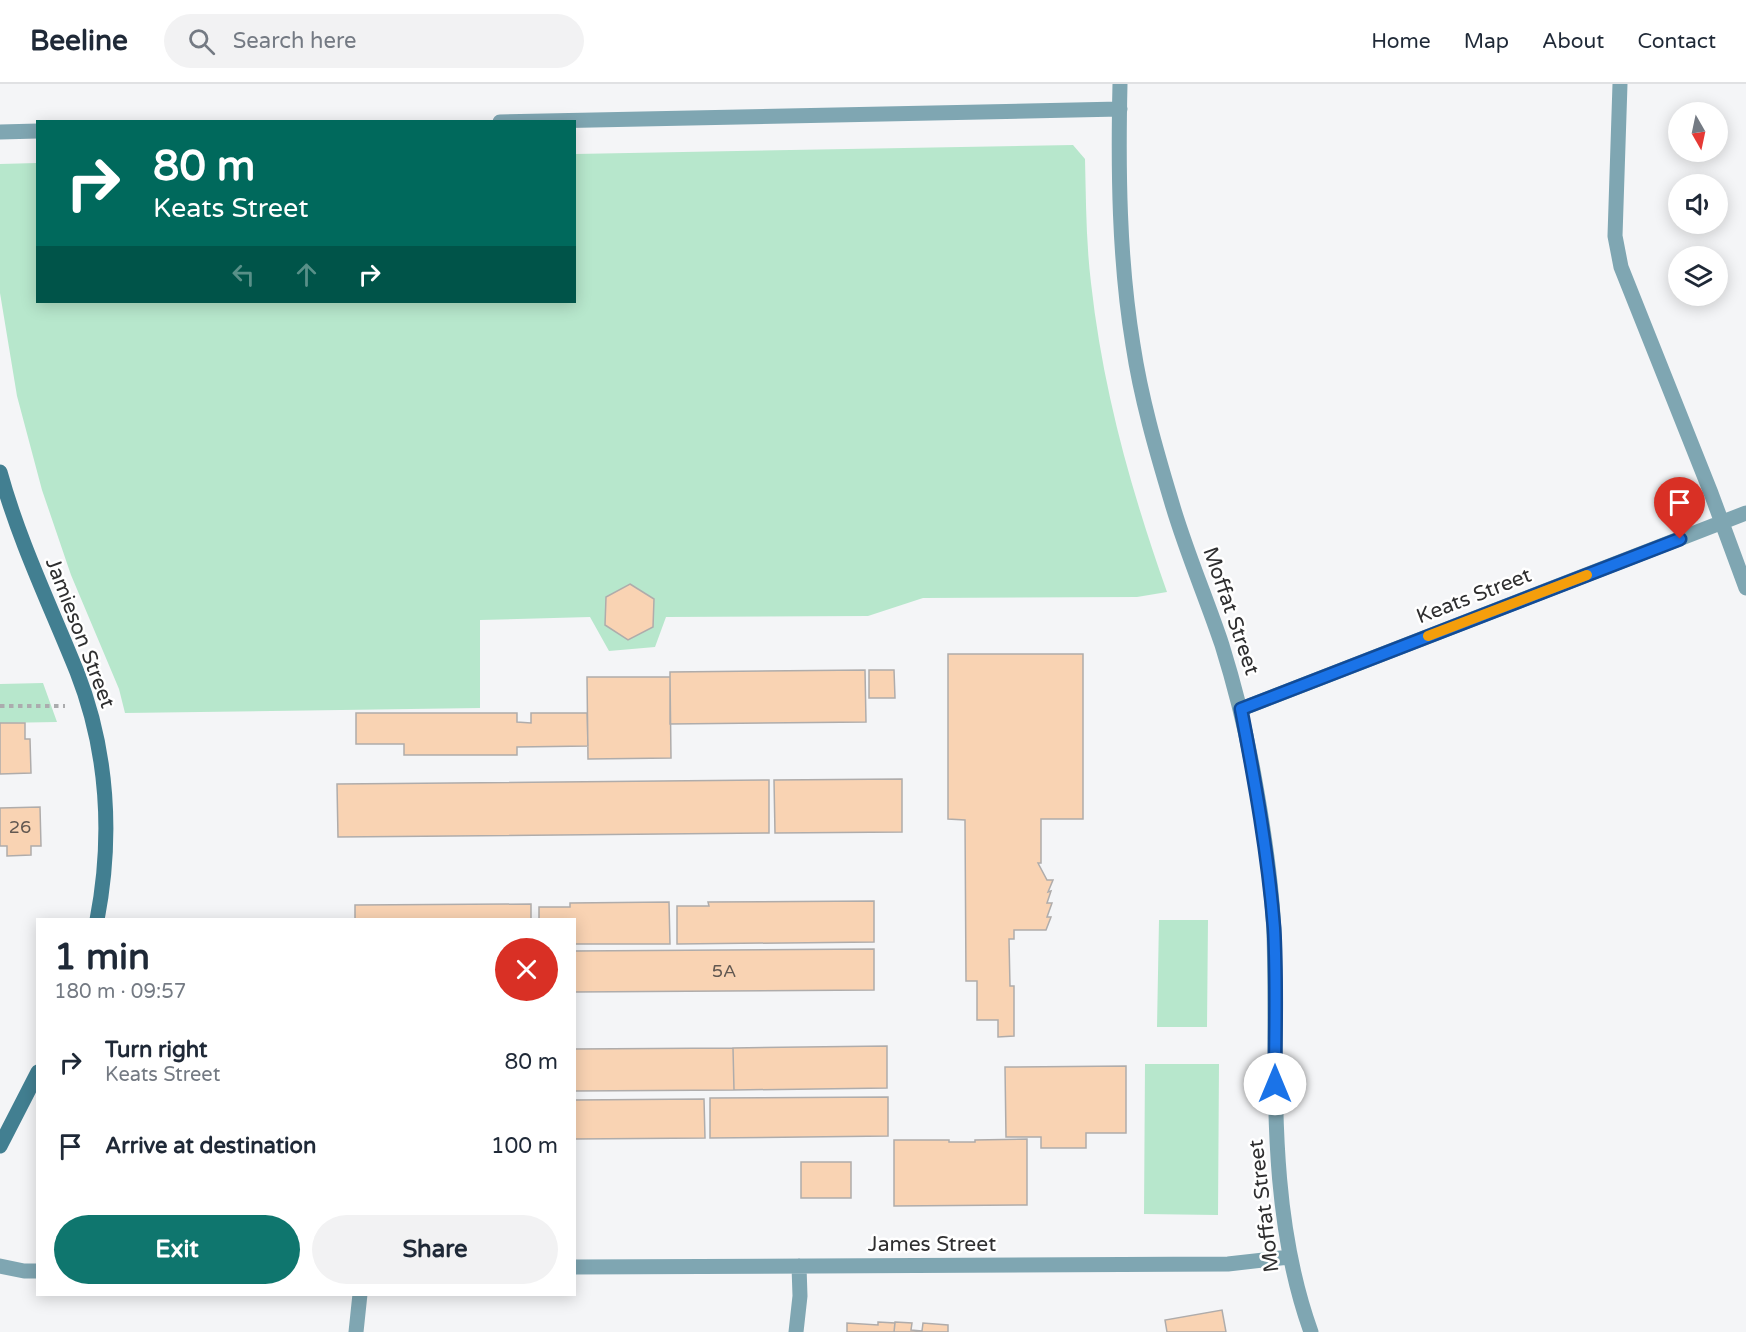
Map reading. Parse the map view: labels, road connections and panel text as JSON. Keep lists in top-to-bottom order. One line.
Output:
{"streets":{"street":["Keats Street","Moffat Street","Jamieson Street","James Street"]},"crossings":[["Keats Street","Moffat Street"],["Moffat Street","James Street"]],"house_numbers":["26","5A"],"north":"bottom","page":{"header":"Beeline","search":"Search here","nav":["Home","Map","About","Contact"],"turn":["80 m","Keats Street"],"heading":["1 min","180 m · 09:57"],"list":[{"name":"Turn right","note":"Keats Street","value":"80 m"},{"name":"Arrive at destination","value":"100 m"}],"buttons":["Exit","Share"]}}
